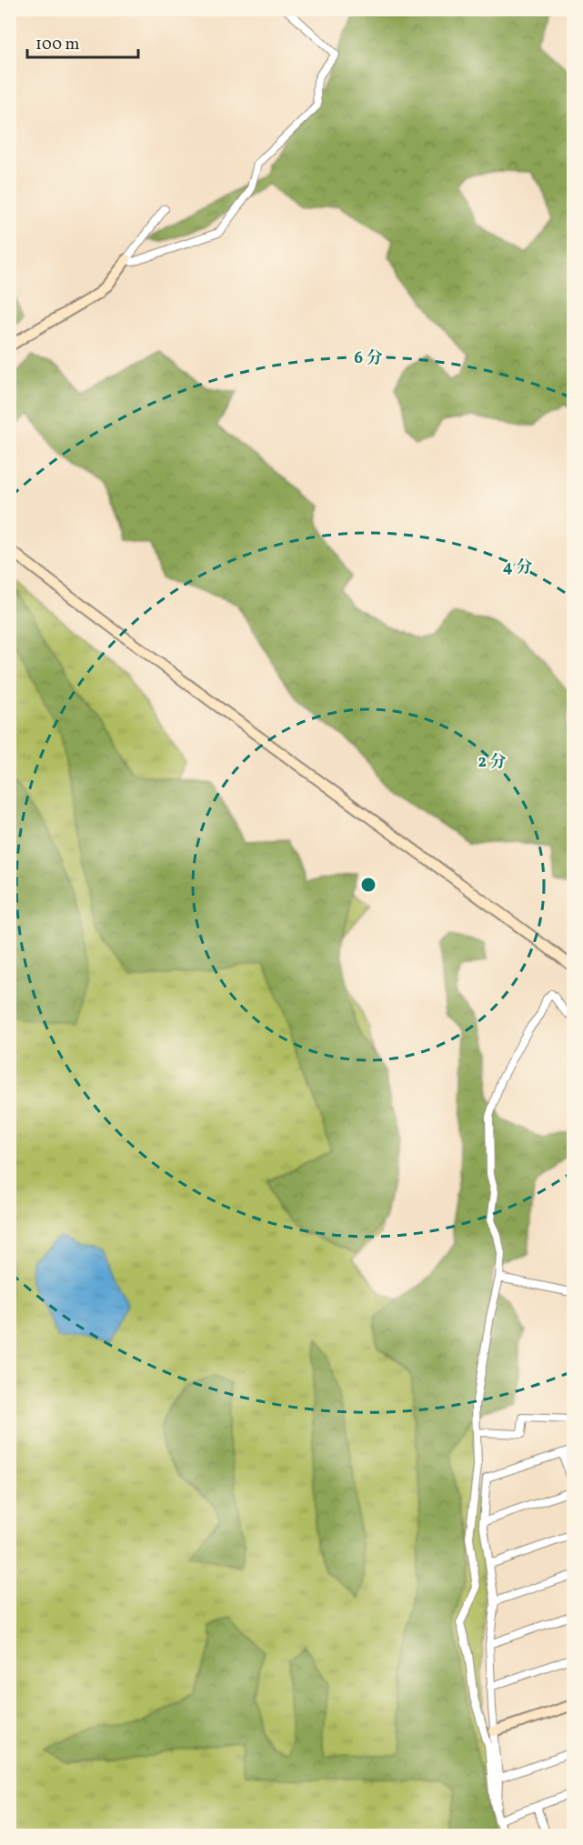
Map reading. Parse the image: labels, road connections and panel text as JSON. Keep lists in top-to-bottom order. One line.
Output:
{"scale_bar":"100 m","rings":["6 分","4 分","2 分"]}
